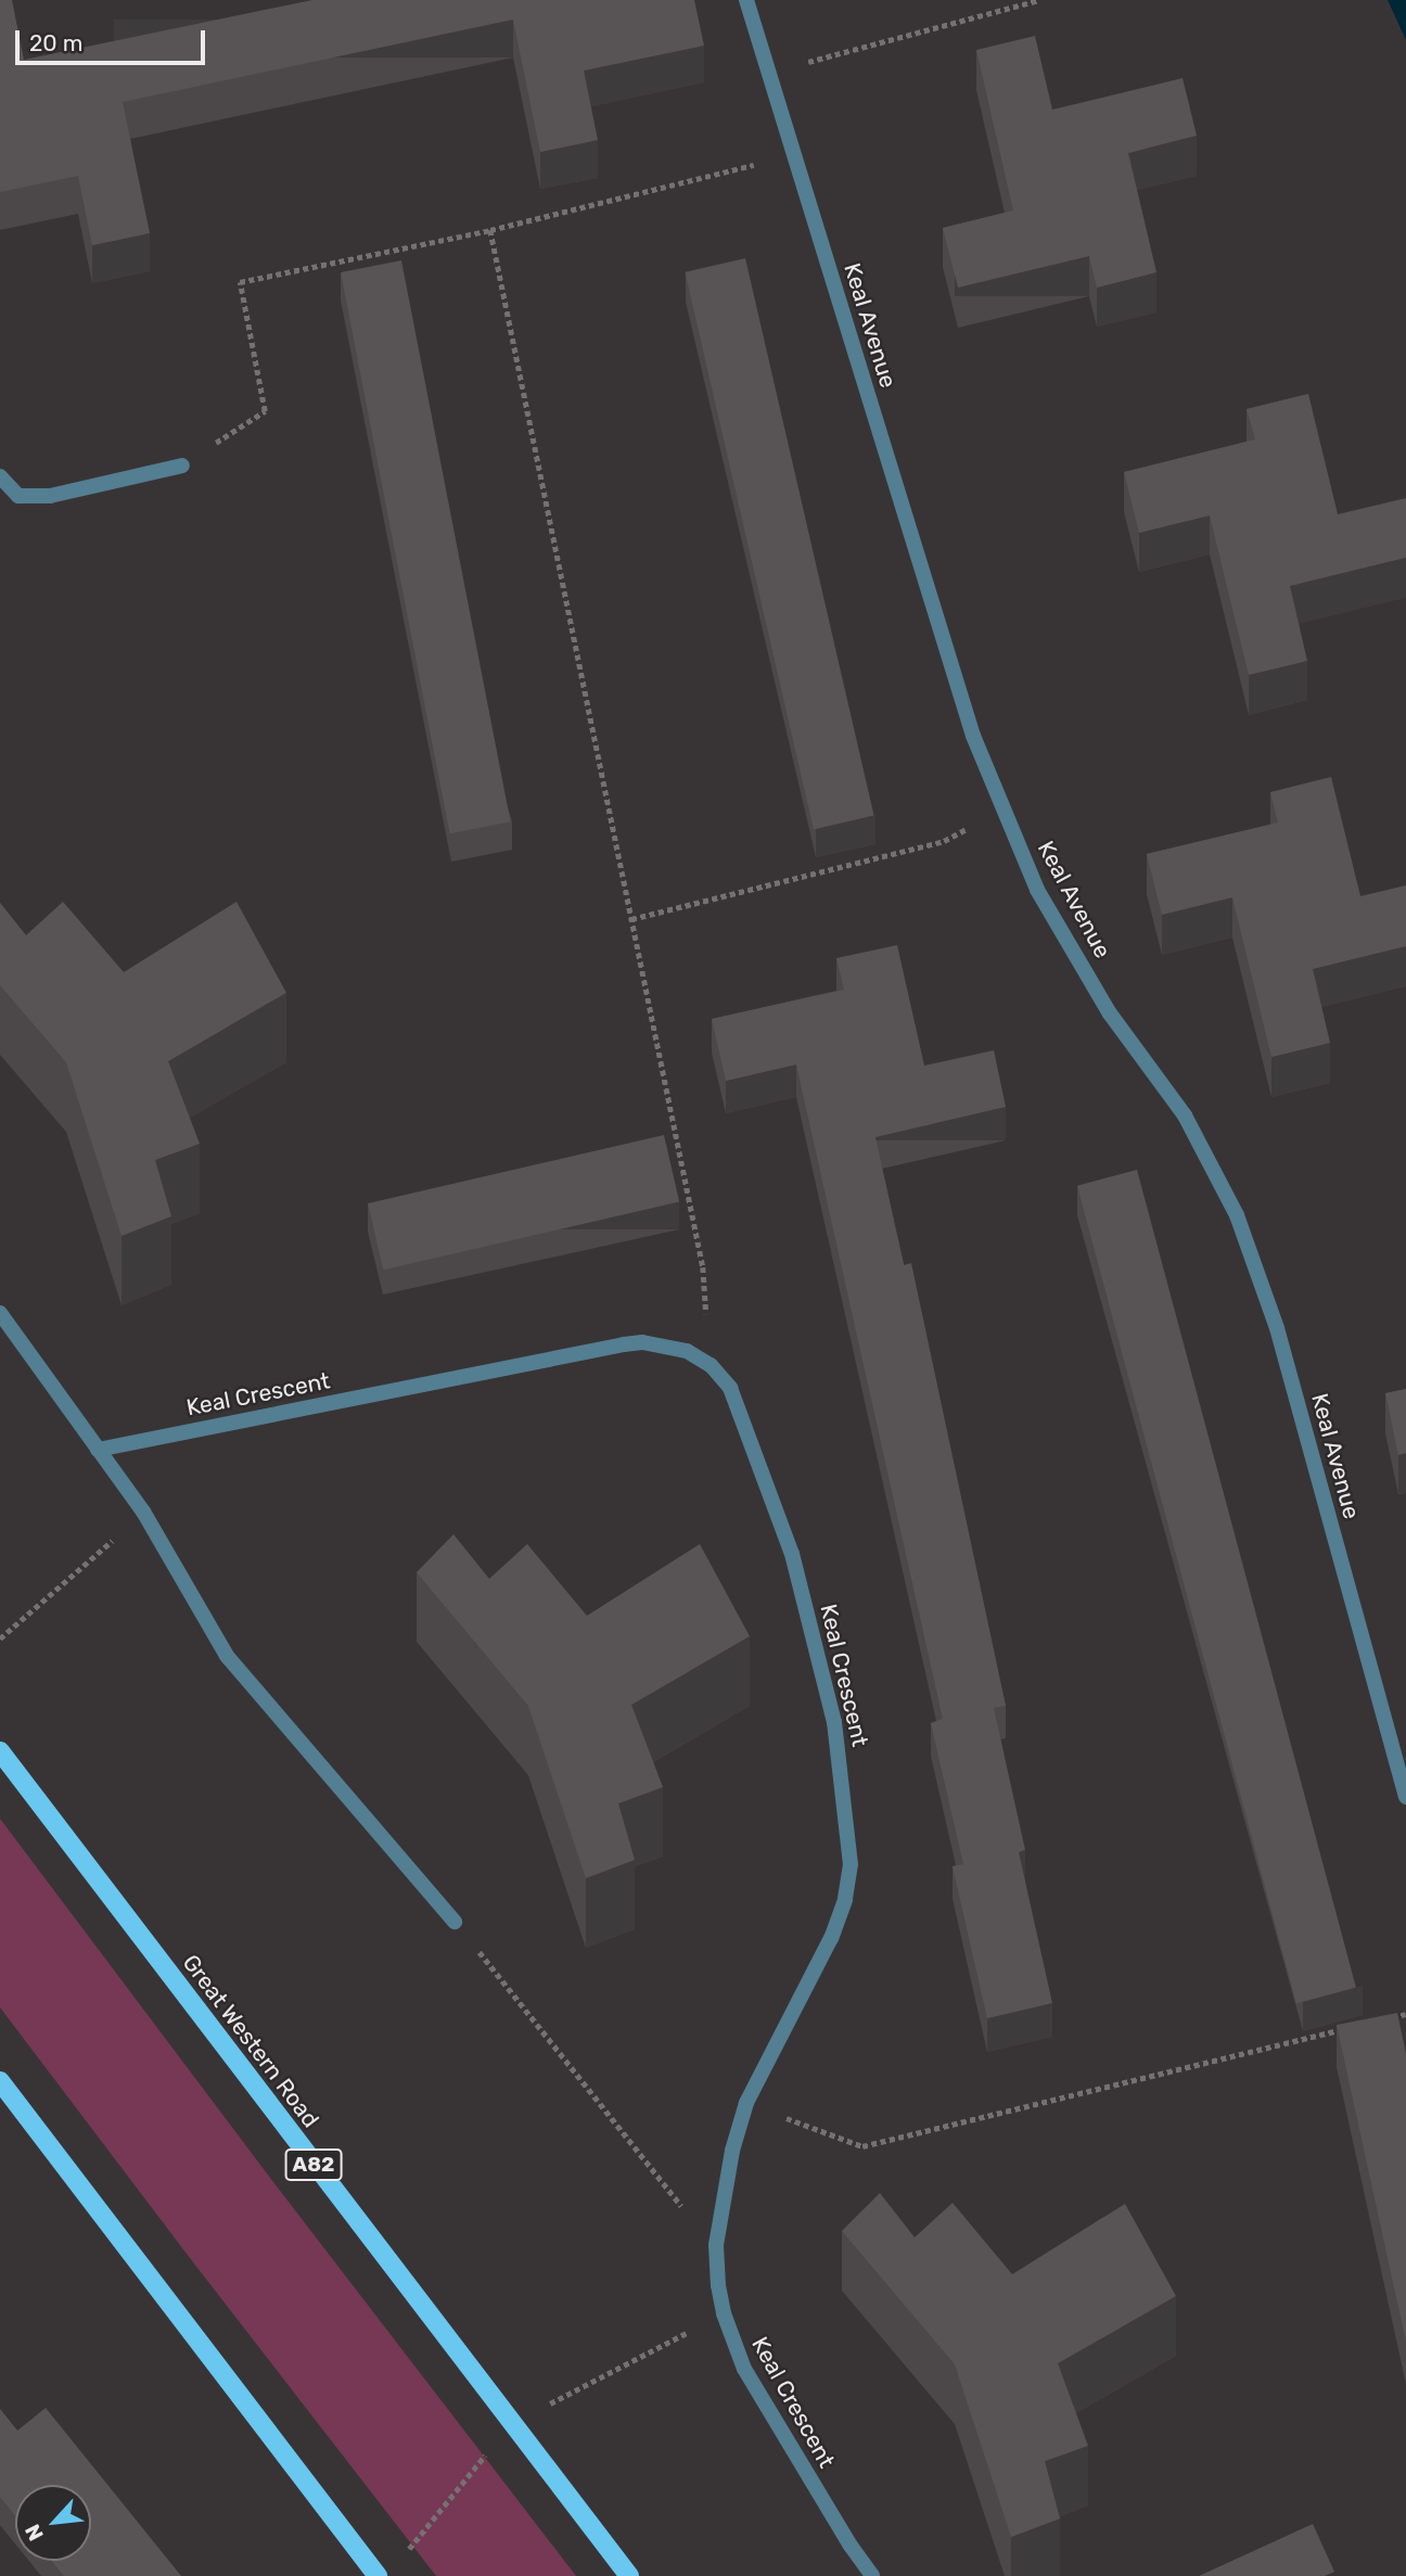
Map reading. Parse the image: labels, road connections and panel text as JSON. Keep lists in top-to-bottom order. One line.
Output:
{"streets":{"main road":["Great Western Road","A82"],"street":["Keal Avenue","Keal Crescent"]},"scale_bar":"20 m","north":"bottom left"}
